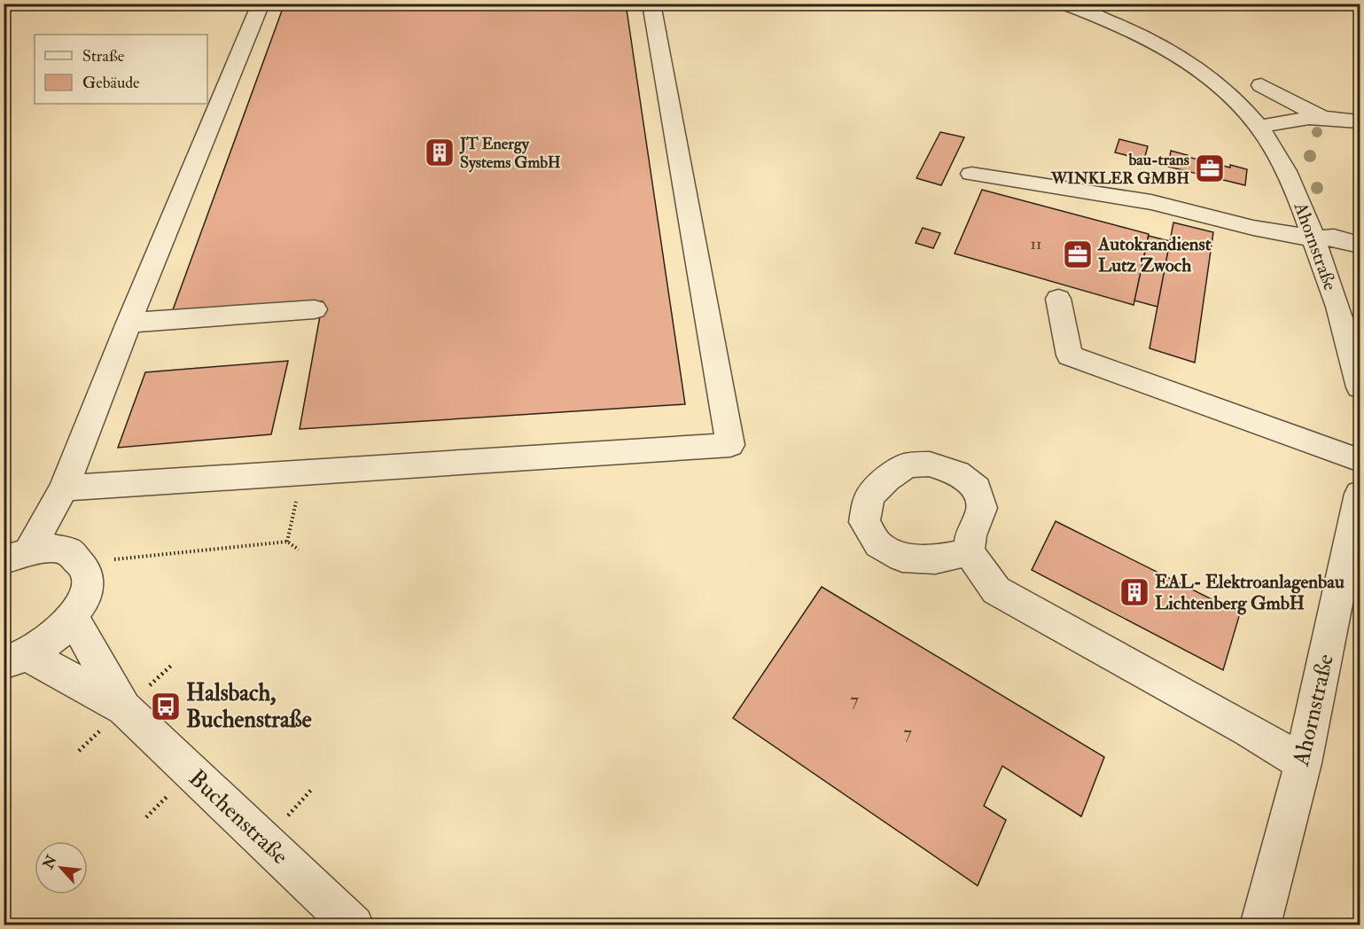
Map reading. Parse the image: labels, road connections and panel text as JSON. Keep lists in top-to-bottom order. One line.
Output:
{"streets":{"street":["Ahornstraße","Buchenstraße"]},"places":{"building":["JT Energy Systems GmbH","EAL- Elektroanlagenbau Lichtenberg GmbH"],"office":["bau-trans WINKLER GMBH","Autokrandienst Lutz Zwoch"],"bus stop":["Halsbach, Buchenstraße"]},"house_numbers":["11","7","7"],"legend":["Straße","Gebäude"],"north":"top left"}
